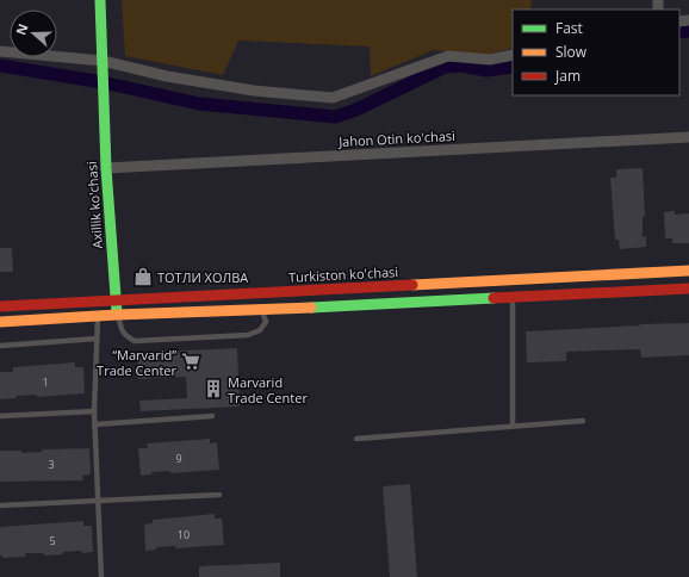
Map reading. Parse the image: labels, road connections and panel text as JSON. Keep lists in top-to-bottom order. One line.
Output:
{"streets":{"main road":["Axillik ko'chasi","Turkiston ko'chasi"],"street":["Jahon Otin ko'chasi"]},"crossings":[["Jahon Otin ko'chasi","Axillik ko'chasi"],["Axillik ko'chasi","Turkiston ko'chasi"]],"places":{"shop":["ТОТЛИ ХОЛВА"],"supermarket":["“Marvarid” Trade Center"],"building":["Marvarid Trade Center"]},"house_numbers":["1","9","3","10","5"],"legend":["Fast","Slow","Jam"],"north":"left"}
